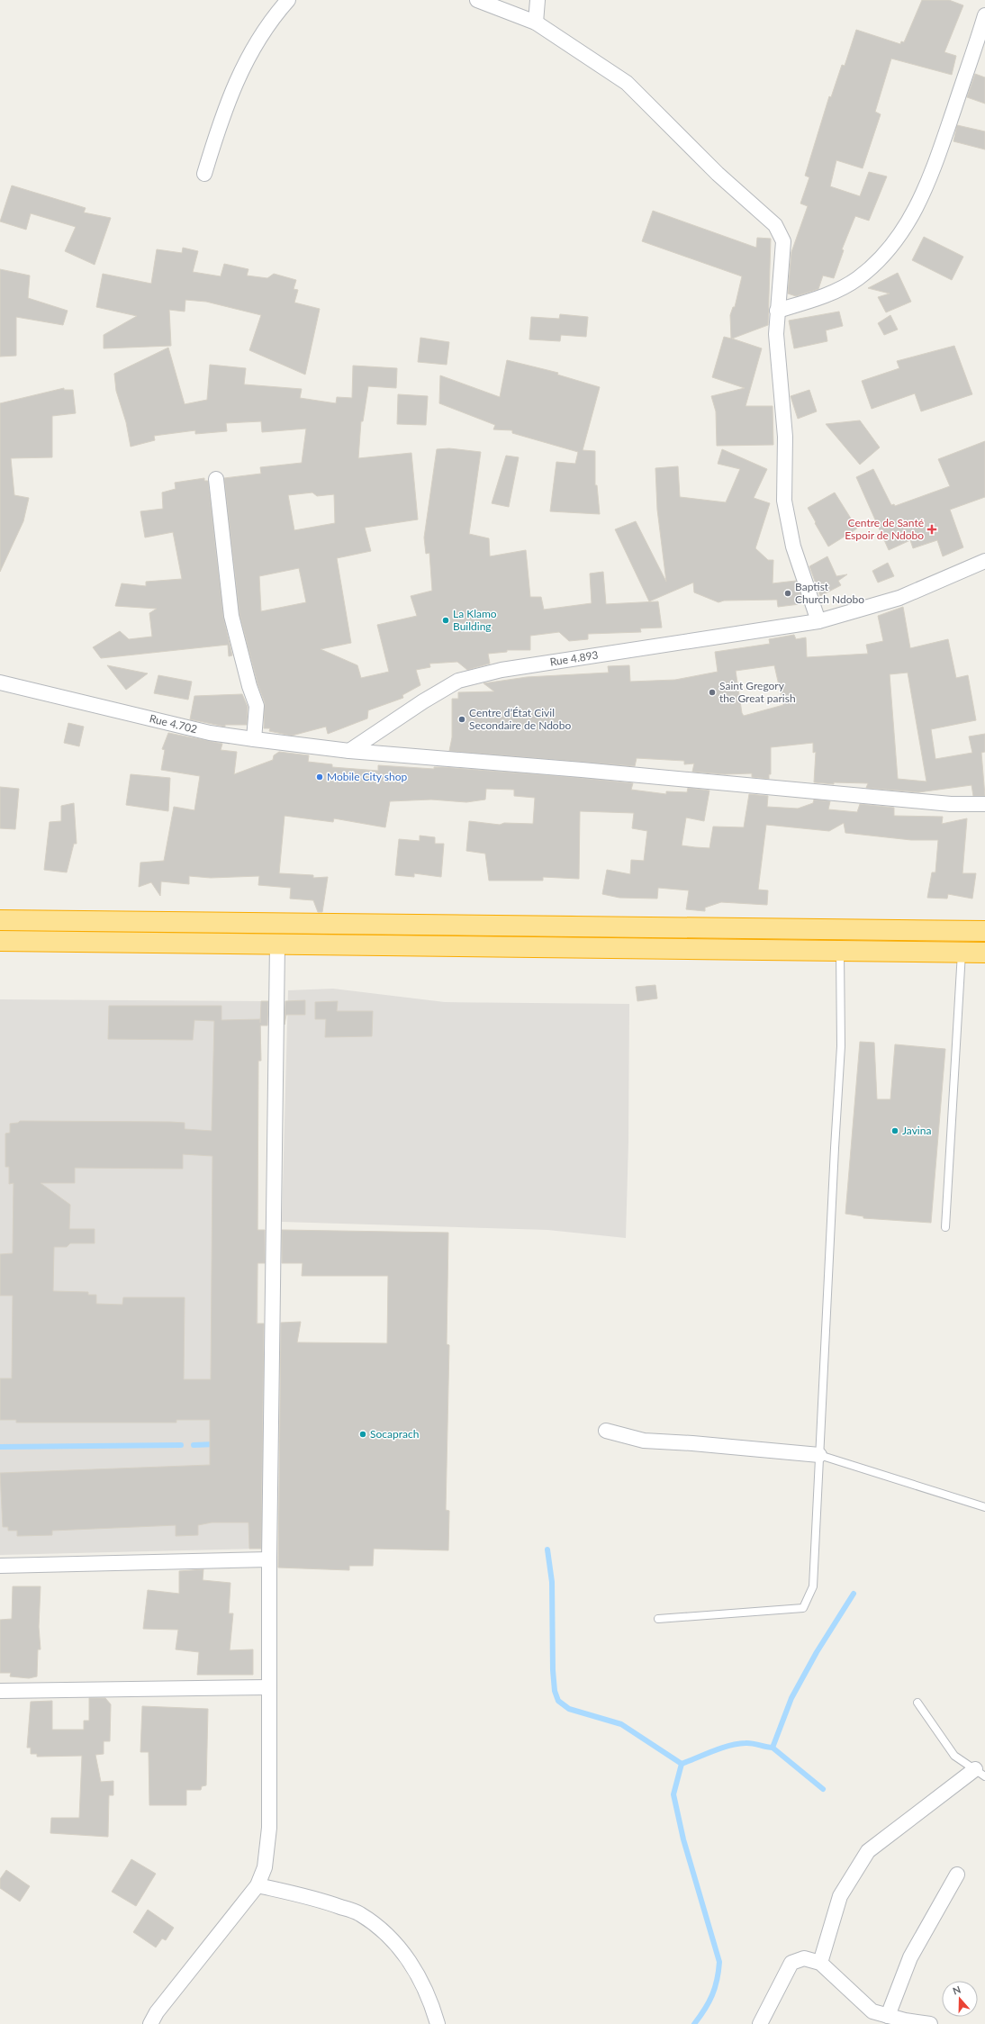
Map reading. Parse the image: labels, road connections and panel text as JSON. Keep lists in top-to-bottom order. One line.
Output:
{"streets":{"street":["Rue 4.893","Rue 4.702"]},"crossings":[["Rue 4.893","Rue 4.702"]],"places":{"health":["Centre de Santé Espoir de Ndobo"],"other":["Baptist Church Ndobo","La Klamo Building","Saint Gregory the Great parish","Centre d’État Civil Secondaire de Ndobo","Mobile City shop","Javina","Socaprach"]},"north":"top"}
